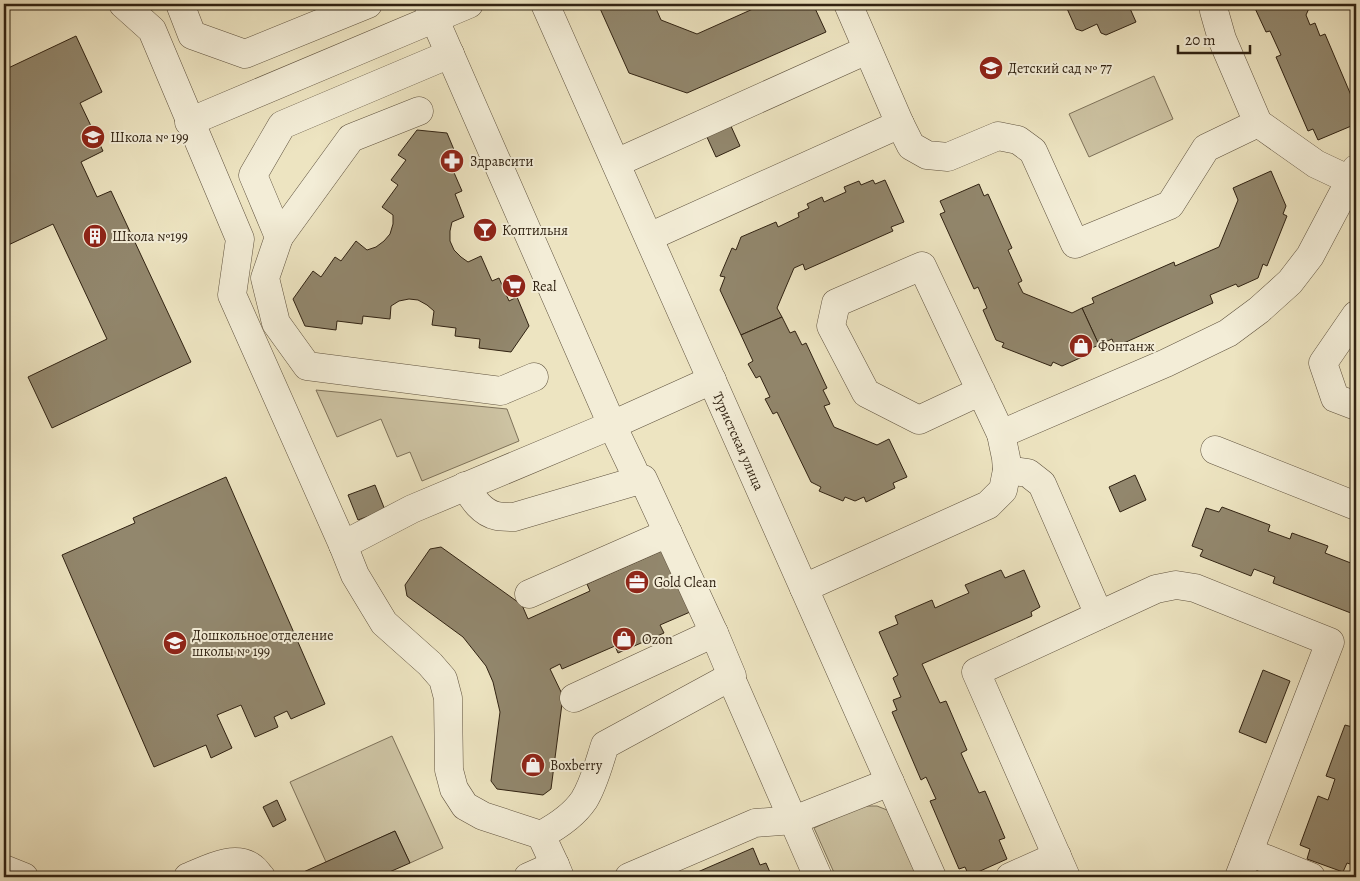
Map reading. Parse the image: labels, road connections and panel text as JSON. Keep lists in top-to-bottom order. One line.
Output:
{"streets":{"street":["Туристская улица"]},"places":{"school or university":["Детский сад № 77","Школа № 199","Дошкольное отделение школы № 199"],"pharmacy":["Здравсити"],"bar":["Коптильня"],"building":["Школа №199"],"supermarket":["Real"],"shop":["Фонтанж","Ozon","Boxberry"],"office":["Gold Clean"]},"scale_bar":"20 m"}
